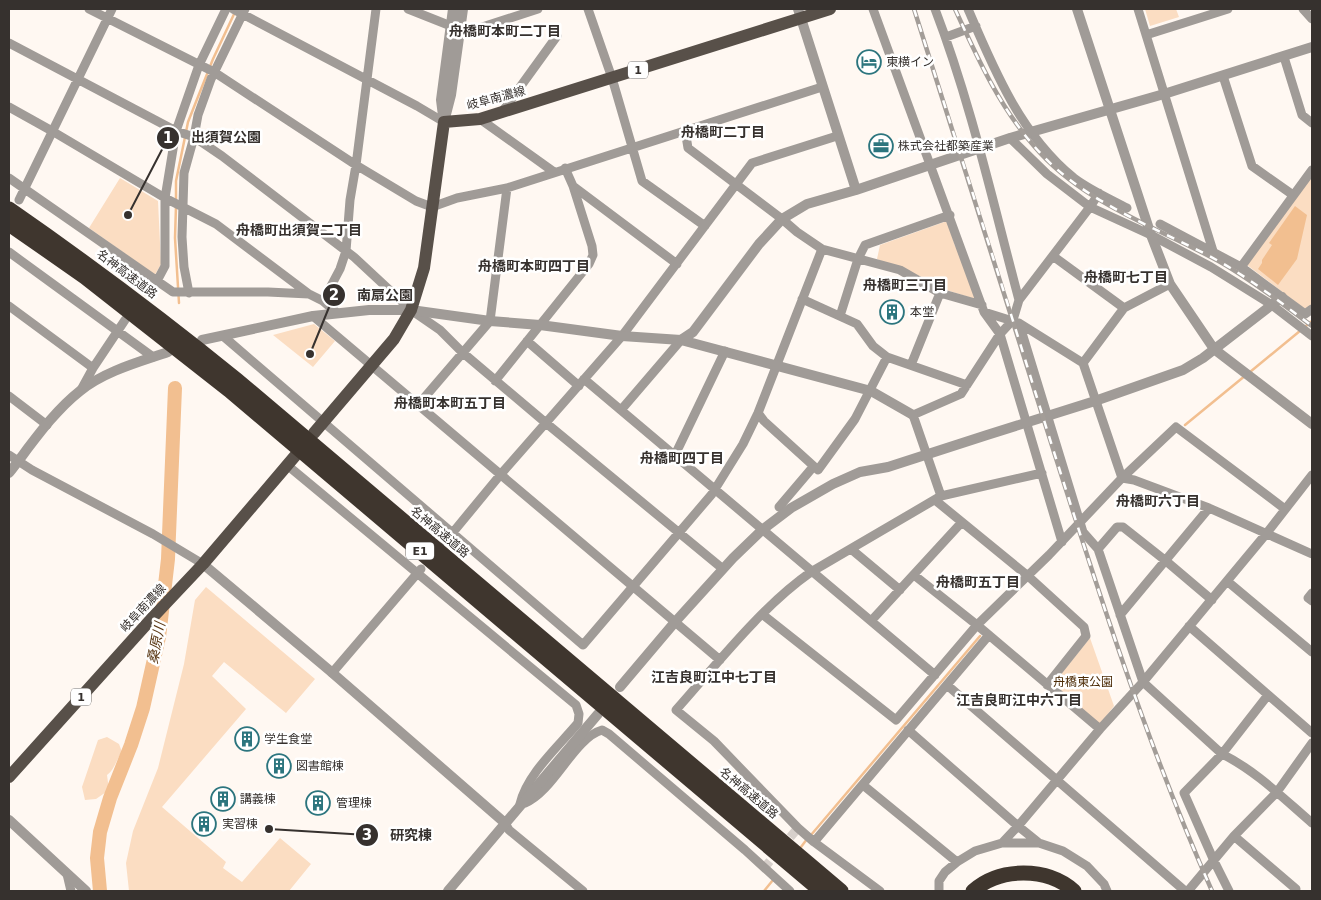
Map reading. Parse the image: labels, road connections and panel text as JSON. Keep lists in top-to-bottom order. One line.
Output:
{"streets":{"highway":["名神高速道路","E1"],"main road":["1","岐阜南濃線"]},"districts":["舟橋町本町二丁目","舟橋町二丁目","舟橋町出須賀二丁目","舟橋町本町四丁目","舟橋町七丁目","舟橋町三丁目","舟橋町本町五丁目","舟橋町四丁目","舟橋町六丁目","舟橋町五丁目","江吉良町江中七丁目","江吉良町江中六丁目"],"water":["桑原川"],"parks":["舟橋東公園"],"places":{"hotel":["東横イン"],"office":["株式会社都築産業"],"other":["出須賀公園","南扇公園","研究棟"],"building":["本堂","学生食堂","図書館棟","講義棟","管理棟","実習棟"]}}
